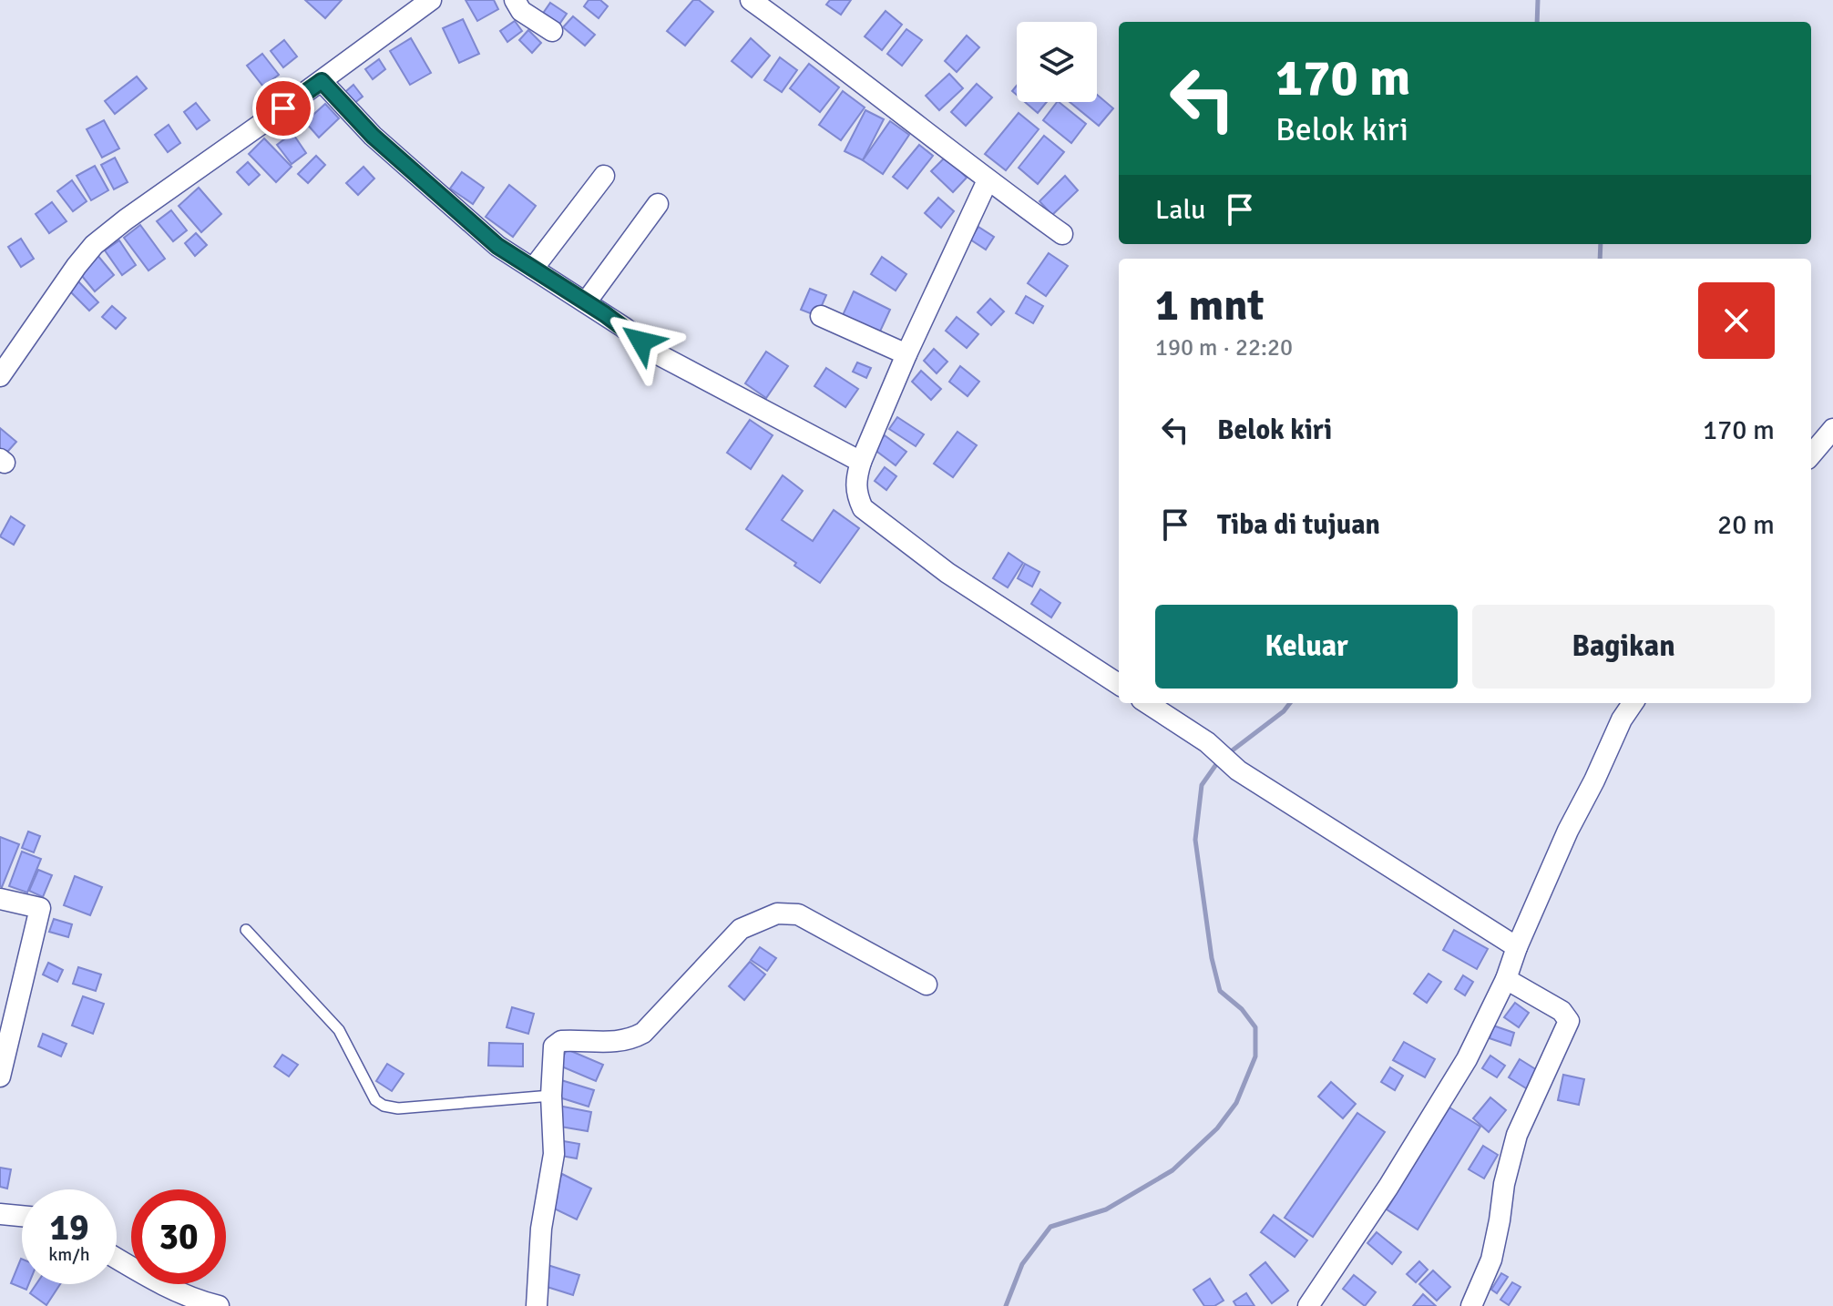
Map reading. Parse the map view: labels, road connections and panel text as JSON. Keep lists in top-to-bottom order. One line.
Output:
{"page":{"turn":["170 m","Belok kiri"],"then":"Lalu","heading":["1 mnt","190 m · 22:20"],"list":[{"name":"Belok kiri","value":"170 m"},{"name":"Tiba di tujuan","value":"20 m"}],"buttons":["Keluar","Bagikan"],"speed":"19 km/h","limit":"30"}}
